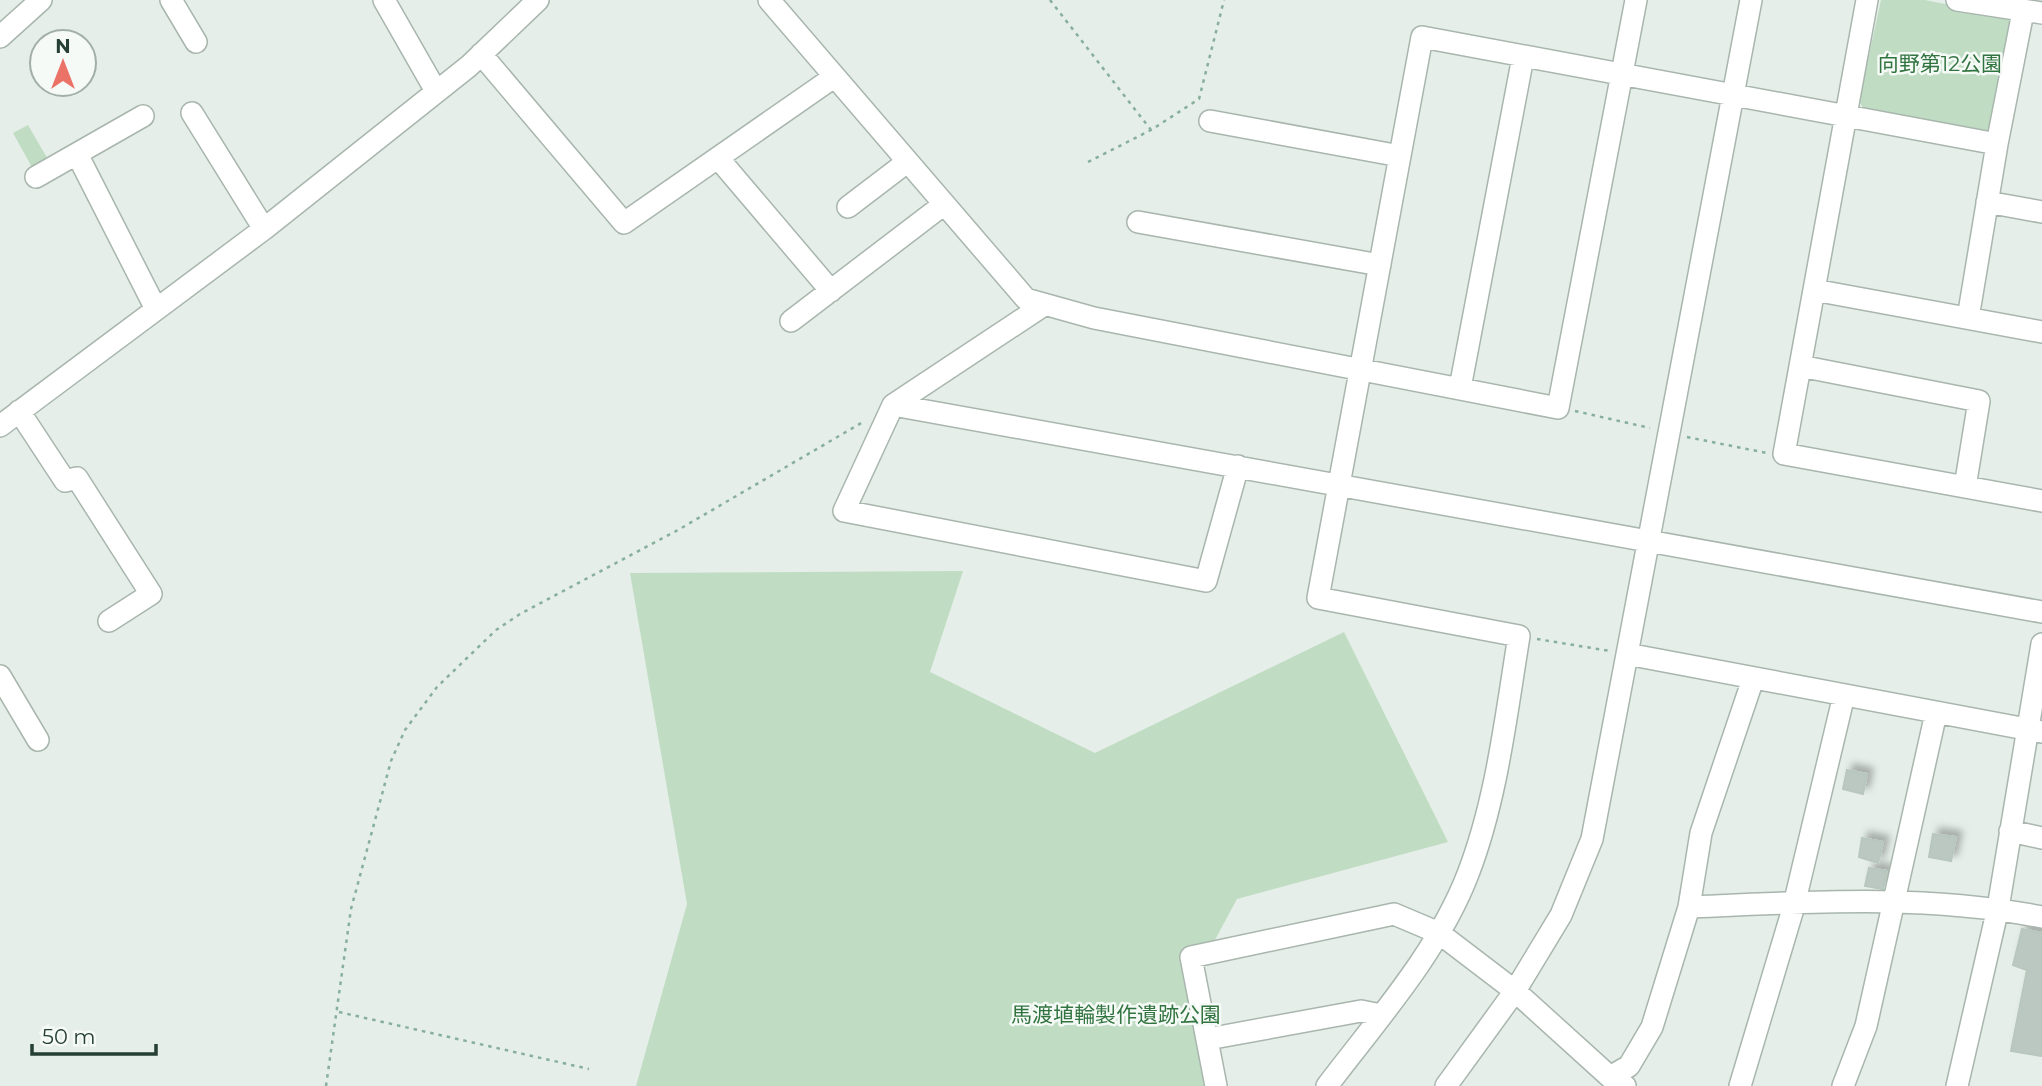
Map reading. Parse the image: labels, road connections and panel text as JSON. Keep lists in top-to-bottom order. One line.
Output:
{"parks":["向野第12公園","馬渡埴輪製作遺跡公園"],"scale_bar":"50 m","north":"top"}
